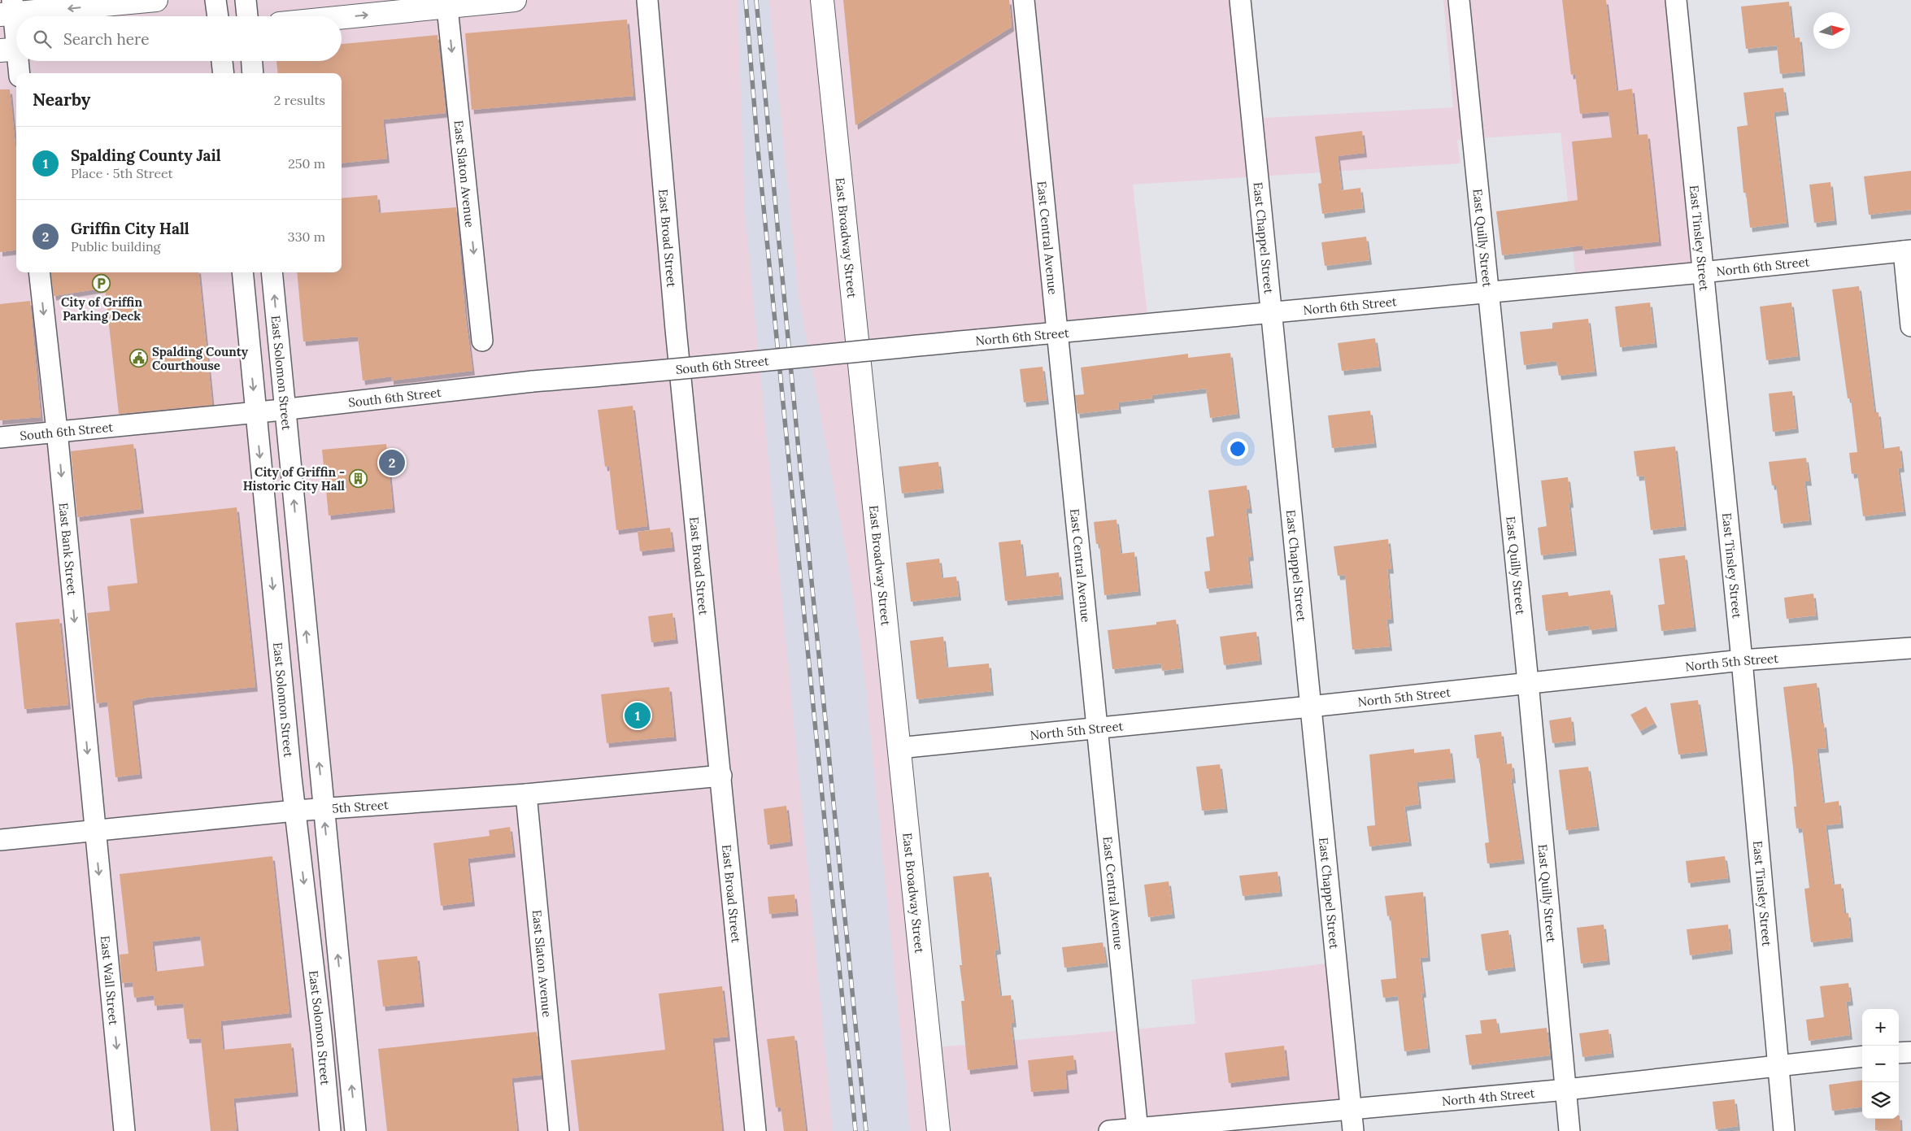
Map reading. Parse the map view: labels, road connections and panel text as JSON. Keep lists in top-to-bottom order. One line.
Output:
{"streets":{"main road":["East Broadway Street"],"street":["East Slaton Avenue","East Central Avenue","East Chappel Street","East Quilly Street","East Tinsley Street","East Broad Street","North 6th Street","South 6th Street","East Solomon Street","East Bank Street","North 5th Street","5th Street","East Wall Street","North 4th Street"]},"crossings":[["East Slaton Avenue","5th Street"],["East Central Avenue","North 6th Street"],["East Central Avenue","North 5th Street"],["East Central Avenue","North 4th Street"],["East Chappel Street","North 6th Street"],["East Chappel Street","North 5th Street"],["East Chappel Street","North 4th Street"],["East Quilly Street","North 6th Street"],["East Quilly Street","North 5th Street"],["East Quilly Street","North 4th Street"],["East Tinsley Street","North 6th Street"],["East Tinsley Street","North 5th Street"],["East Tinsley Street","North 4th Street"],["East Broad Street","5th Street"],["East Broadway Street","North 5th Street"],["North 6th Street","South 6th Street"],["South 6th Street","East Solomon Street"],["South 6th Street","East Bank Street"],["East Solomon Street","5th Street"],["East Bank Street","5th Street"],["East Bank Street","East Wall Street"],["5th Street","East Wall Street"]],"one_way":["East Slaton Avenue","East Bank Street","East Wall Street"],"places":{"parking":["City of Griffin Parking Deck"],"public building":["Spalding County Courthouse"],"building":["City of Griffin - Historic City Hall"]},"north":"right","page":{"search":"Search here","heading":["Nearby","2 results"],"list":[{"mark":"1","name":"Spalding County Jail","note":"Place · 5th Street","value":"250 m"},{"mark":"2","name":"Griffin City Hall","note":"Public building","value":"330 m"}],"pins":["2","1"],"map_buttons":["+","−"]}}
